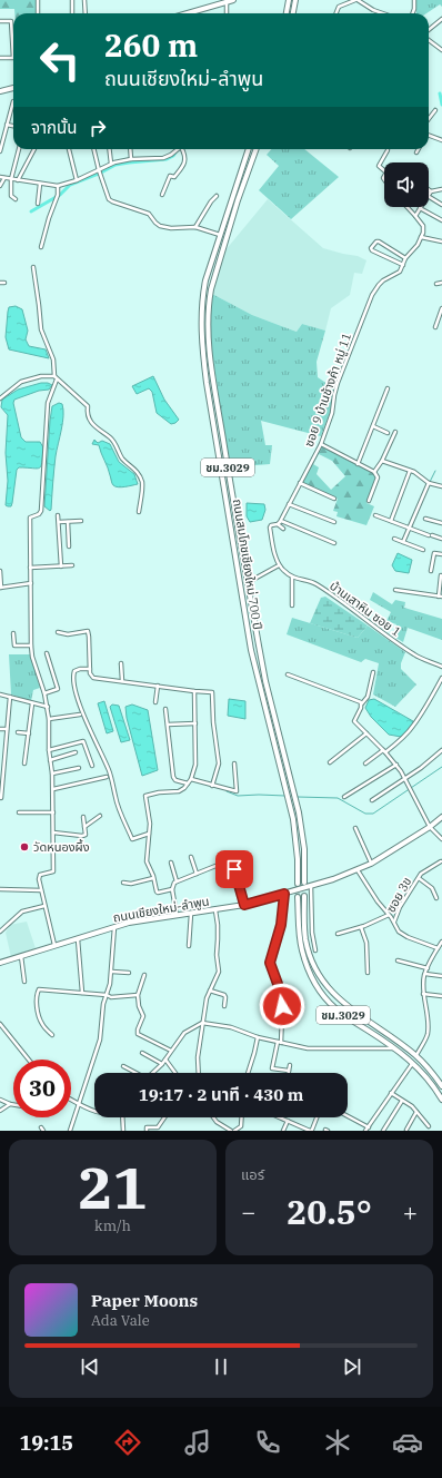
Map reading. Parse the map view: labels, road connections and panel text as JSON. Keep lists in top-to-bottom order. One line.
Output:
{"streets":{"main road":["ชม.3029","ถนนสมโภชเชียงใหม่ 700 ปี","ถนนเชียงใหม่-ลำพูน"],"street":["ซอย 9 บ้านช้างค้า หมู่ 11","บ้านเสาหิน ซอย 1","ซอย 3ข"]},"crossings":[["ซอย 9 บ้านช้างค้า หมู่ 11","บ้านเสาหิน ซอย 1"]],"places":["วัดหนองผึ้ง"],"page":{"turn":["260 m","ถนนเชียงใหม่-ลำพูน"],"then":"จากนั้น","limit":"30","trip":"19:17 · 2 นาที · 430 m","tile":[["21","km/h"],"แอร์"],"heat":["−","20.5°","+"],"song":["Paper Moons","Ada Vale"],"tabs":"19:15"}}
